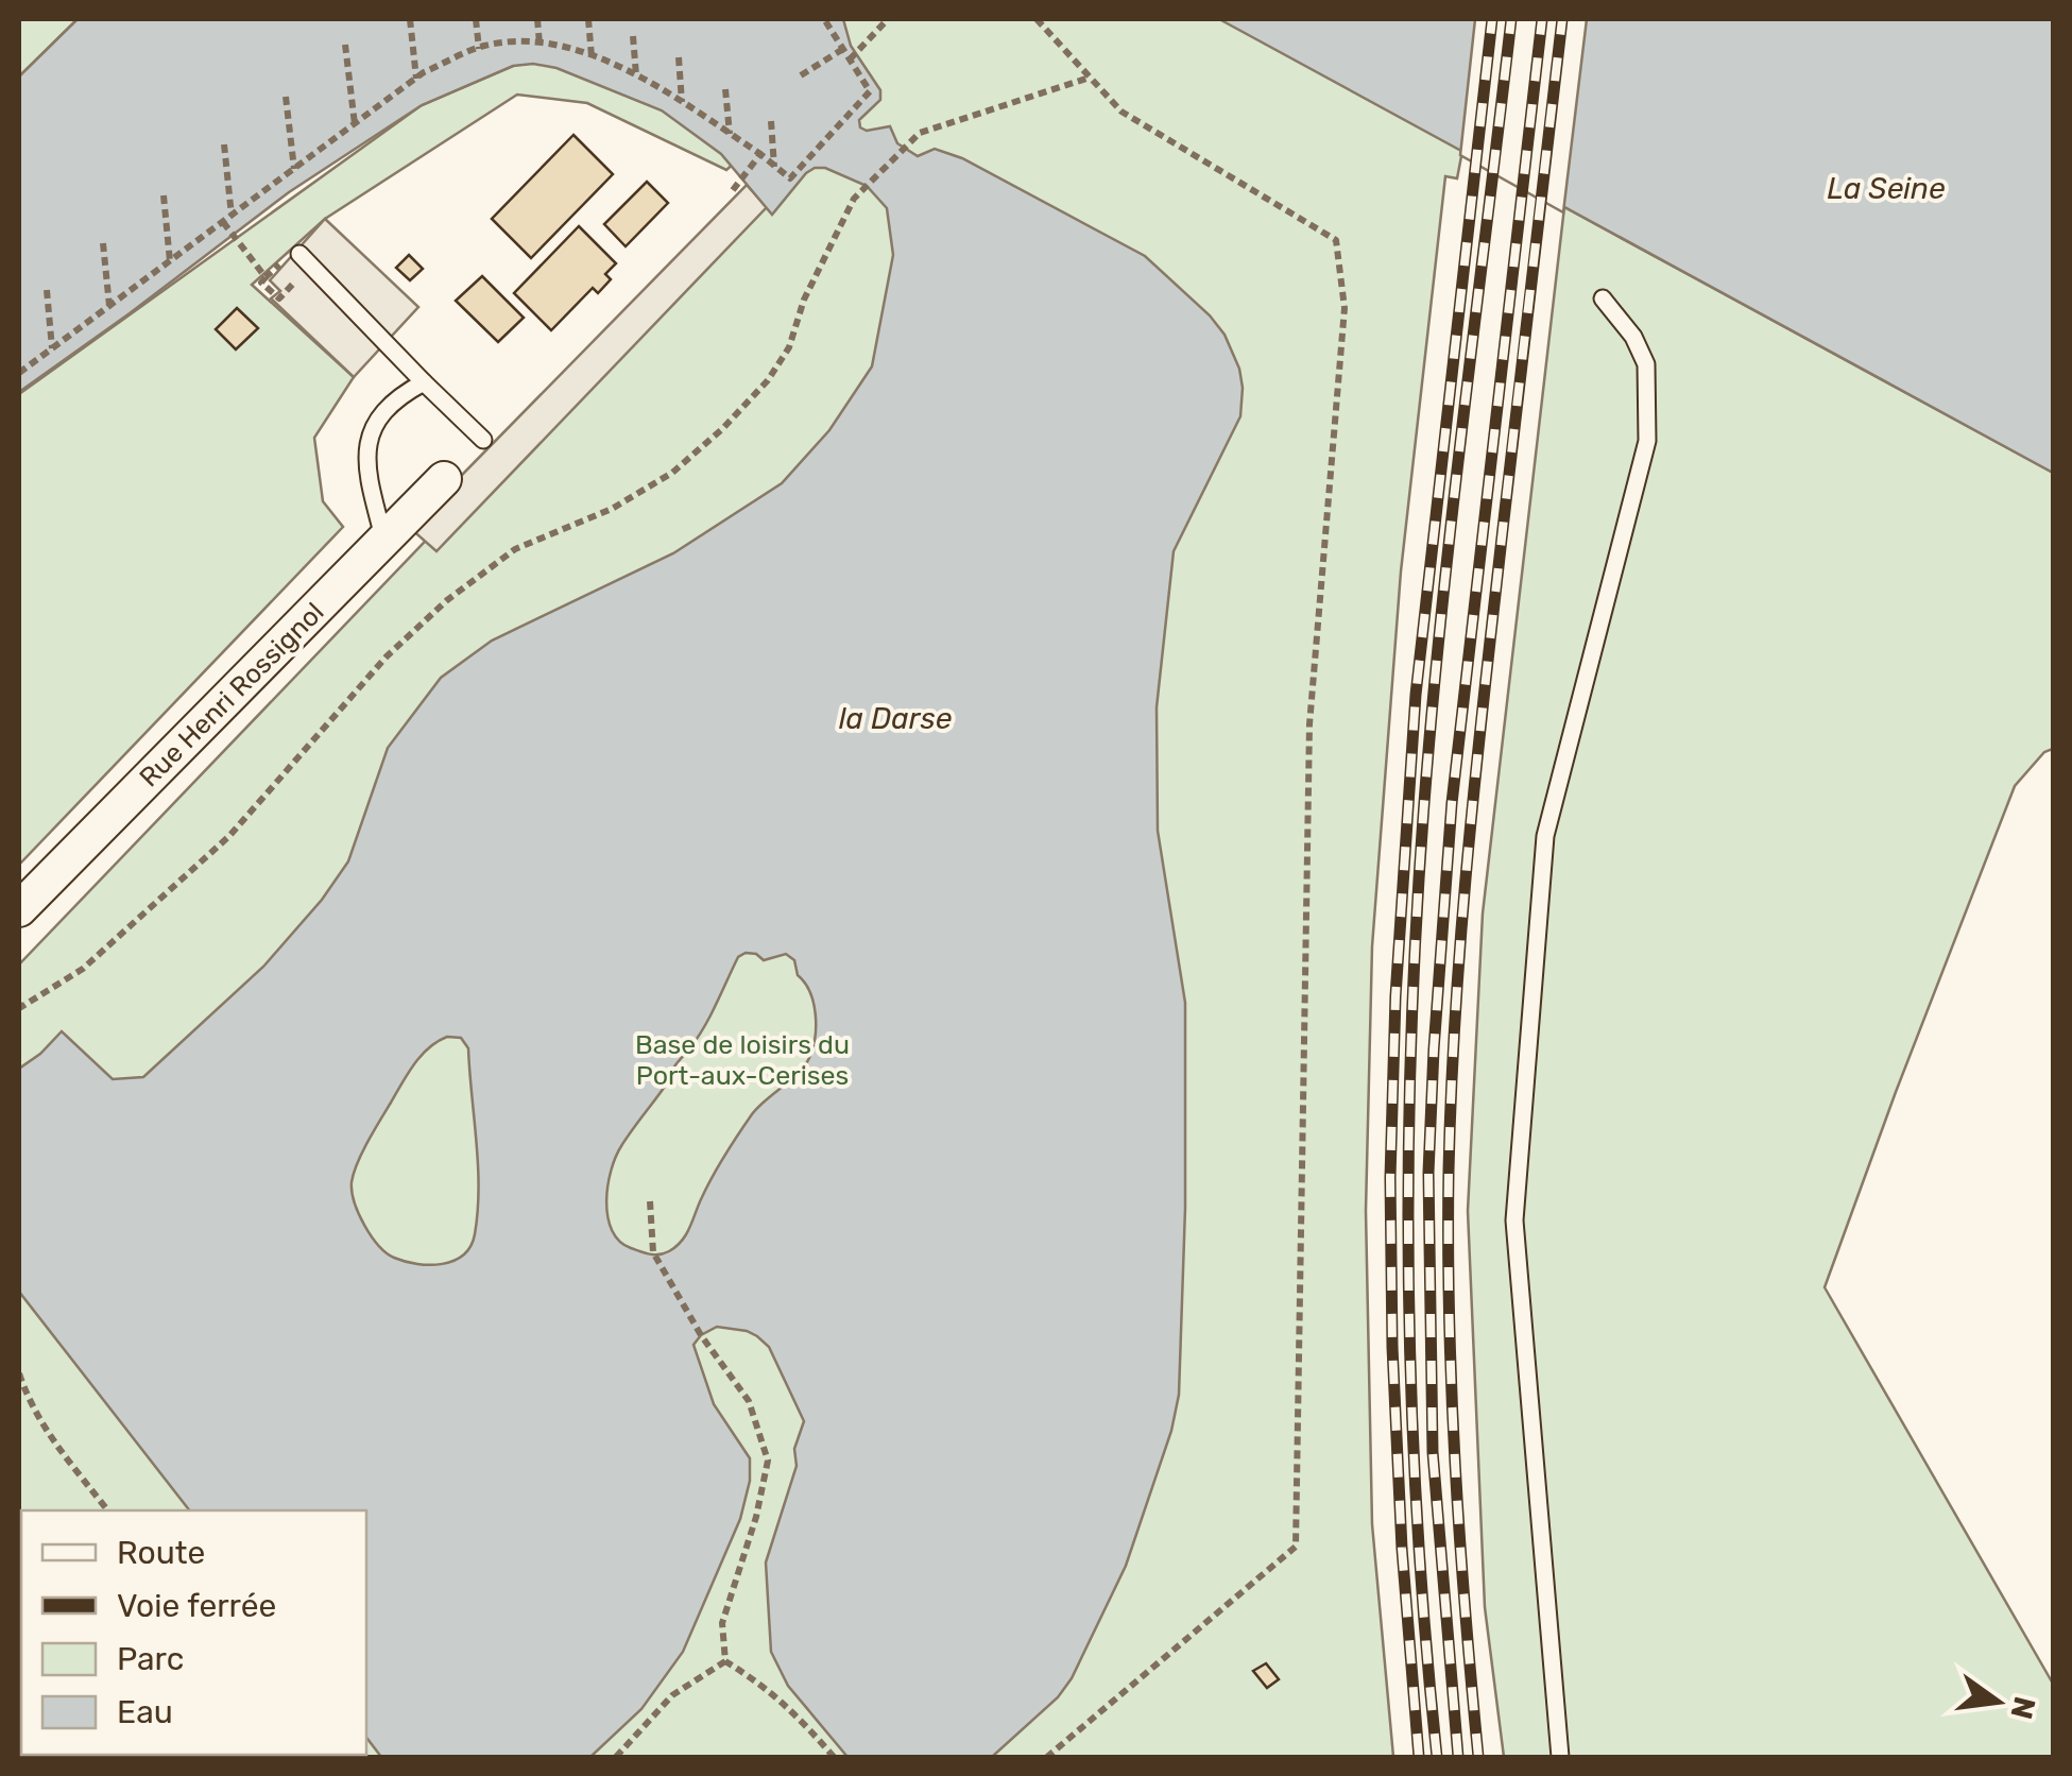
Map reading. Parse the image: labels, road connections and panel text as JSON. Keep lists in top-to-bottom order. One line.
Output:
{"streets":{"street":["Rue Henri Rossignol"]},"water":["La Seine","la Darse"],"parks":["Base de loisirs du Port-aux-Cerises"],"legend":["Route","Voie ferrée","Parc","Eau"],"north":"right"}
